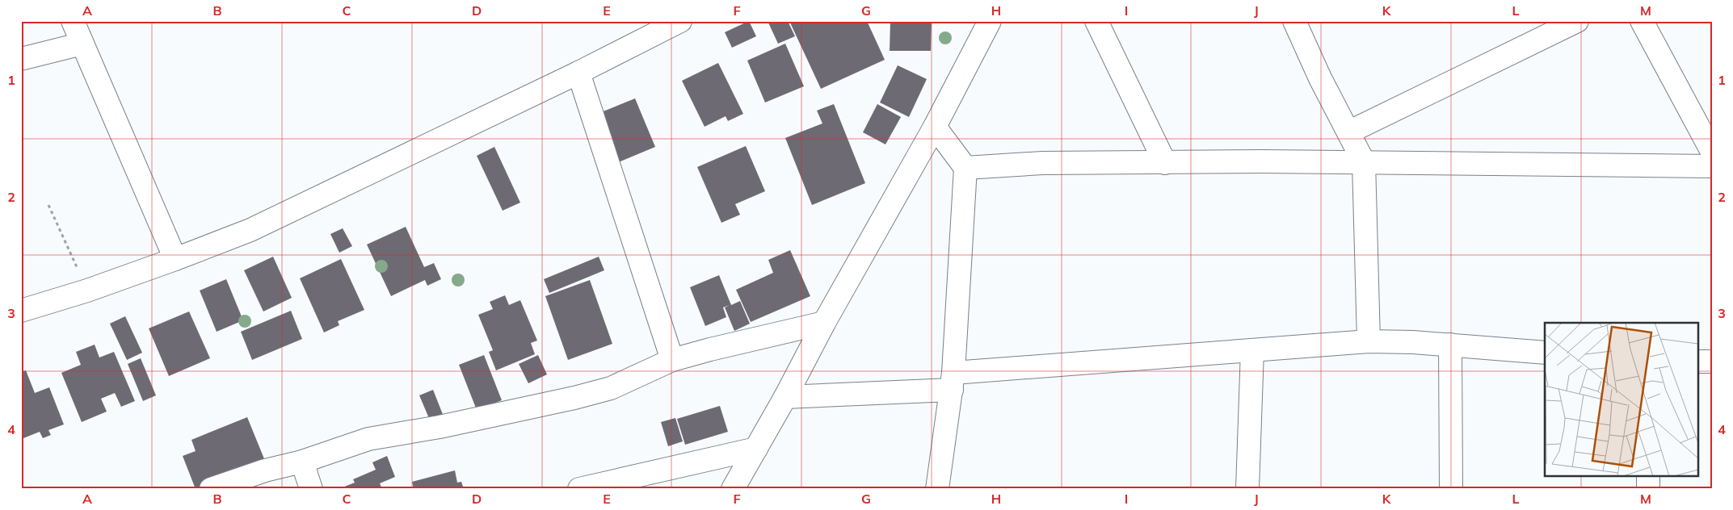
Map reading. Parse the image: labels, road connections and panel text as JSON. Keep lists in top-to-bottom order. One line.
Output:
{"grid":{"columns":["A","B","C","D","E","F","G","H","I","J","K","L","M"],"rows":["1","2","3","4"]}}
